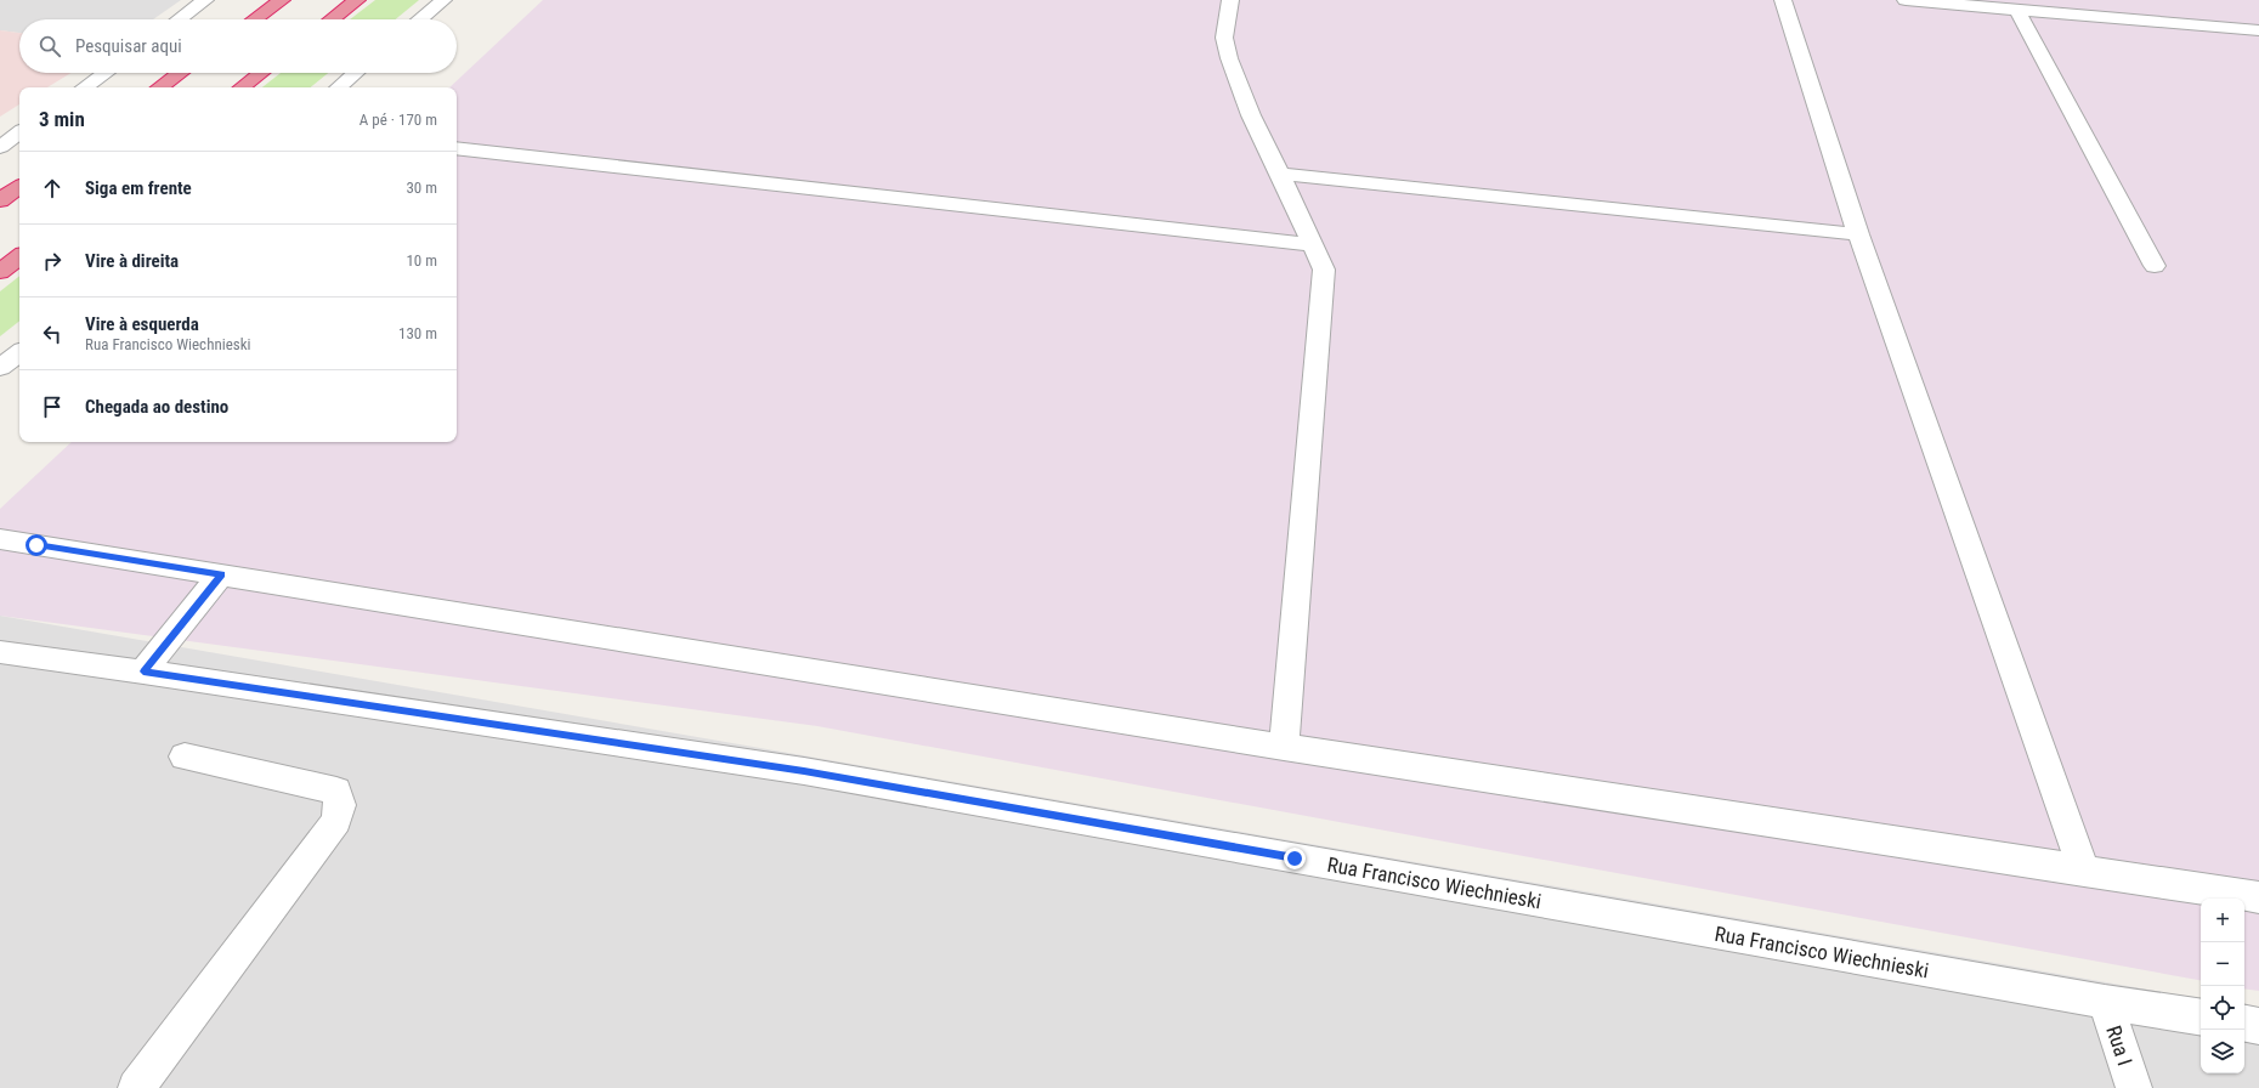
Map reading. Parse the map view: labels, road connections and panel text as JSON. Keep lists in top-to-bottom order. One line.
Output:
{"streets":{"street":["Rua Francisco Wiechnieski","Rua I"]},"crossings":[["Rua Francisco Wiechnieski","Rua I"]],"page":{"search":"Pesquisar aqui","heading":["3 min","A pé · 170 m"],"list":[["Siga em frente","30 m"],["Vire à direita","10 m"],["Vire à esquerda","Rua Francisco Wiechnieski","130 m"],"Chegada ao destino"],"map_buttons":["+","−"]}}
